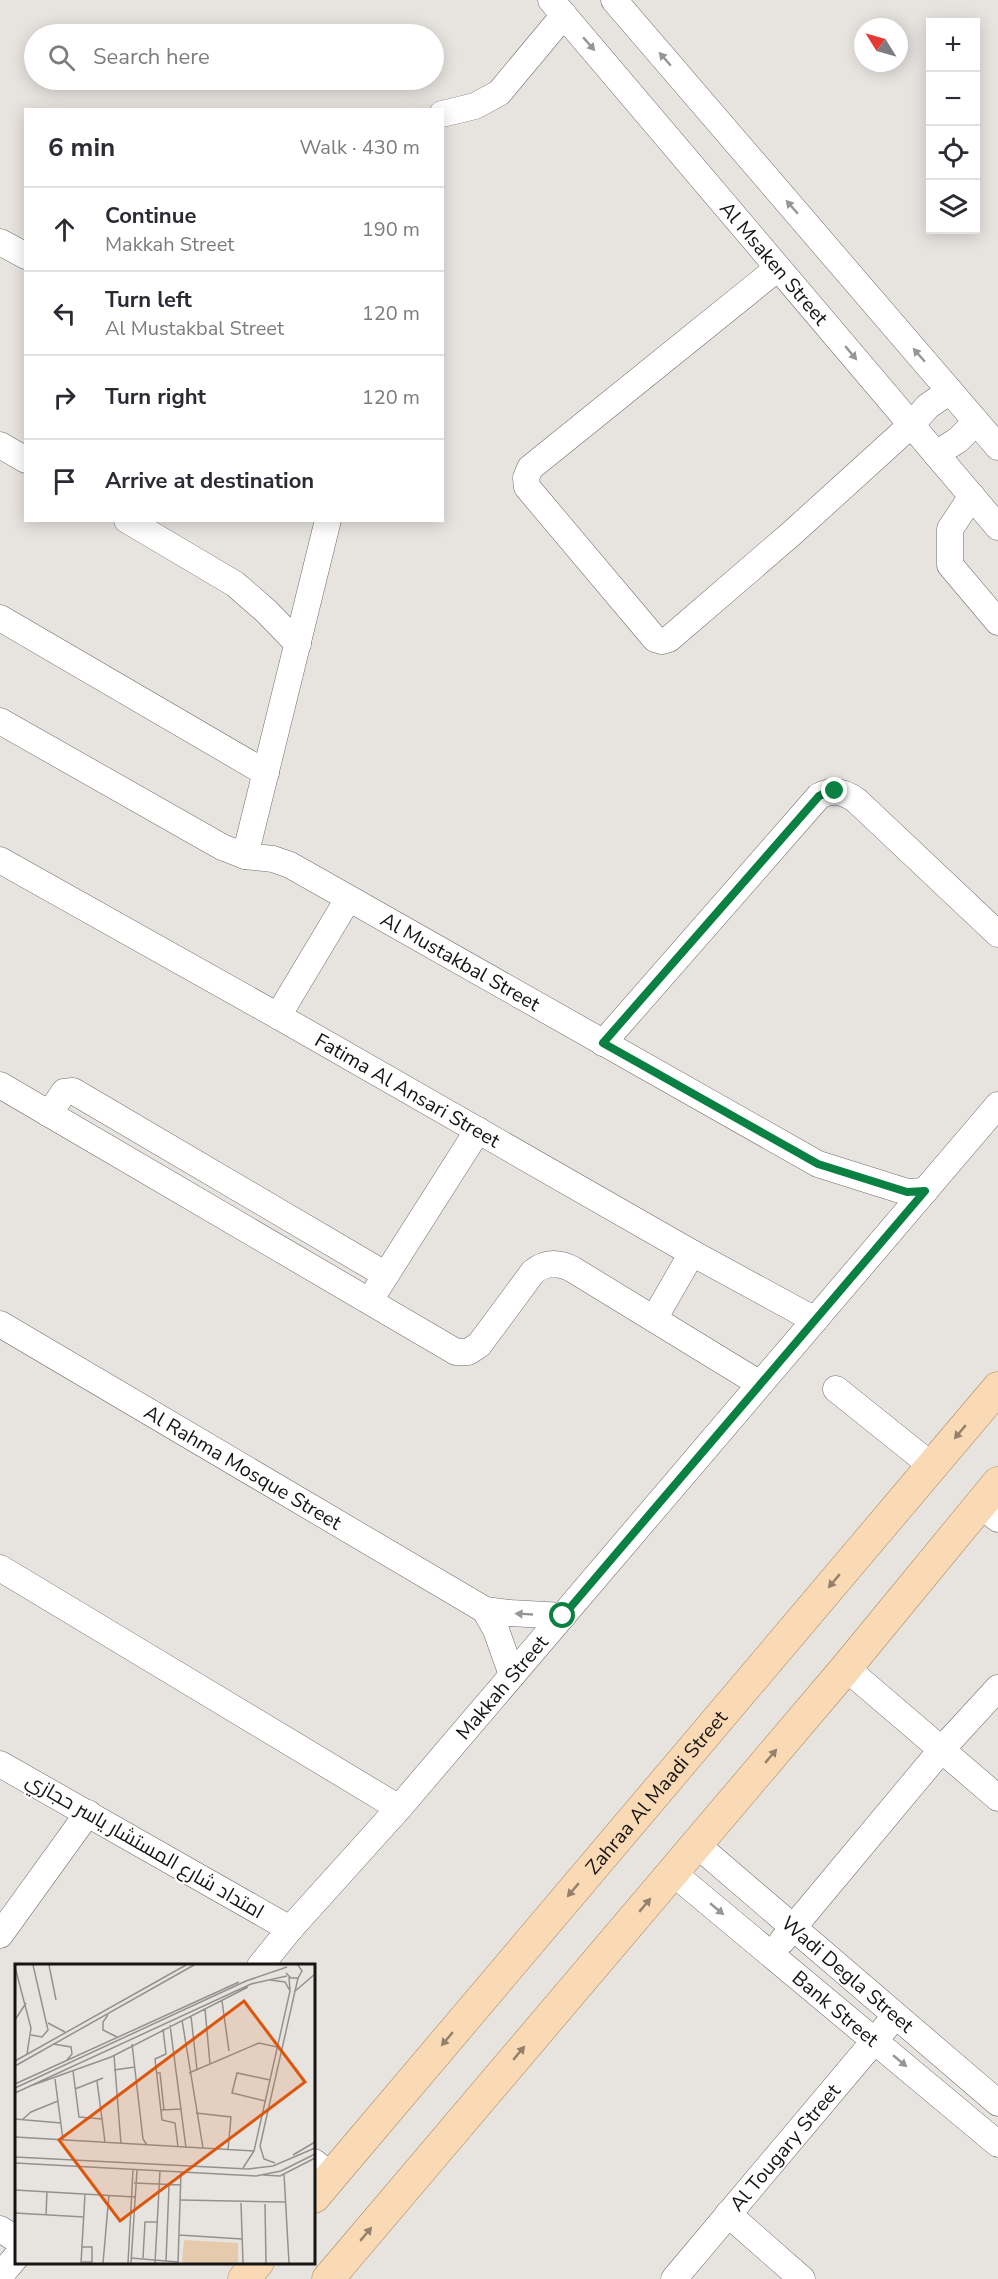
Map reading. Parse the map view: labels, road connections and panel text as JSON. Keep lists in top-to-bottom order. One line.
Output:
{"streets":{"main road":["Zahraa Al Maadi Street"],"street":["Al Msaken Street","Al Mustakbal Street","Fatima Al Ansari Street","Al Rahma Mosque Street","Makkah Street","امتداد شارع المستشار ياسر حجازي","Wadi Degla Street","Bank Street","Al Tougary Street"]},"crossings":[["Al Mustakbal Street","Makkah Street"],["Fatima Al Ansari Street","Makkah Street"],["Al Rahma Mosque Street","Makkah Street"],["Makkah Street","امتداد شارع المستشار ياسر حجازي"],["Wadi Degla Street","Al Tougary Street"],["Bank Street","Al Tougary Street"]],"north":"top left","page":{"map_buttons":["+","−"],"search":"Search here","heading":["6 min","Walk · 430 m"],"list":[["Continue","Makkah Street","190 m"],["Turn left","Al Mustakbal Street","120 m"],["Turn right","120 m"],"Arrive at destination"]}}
